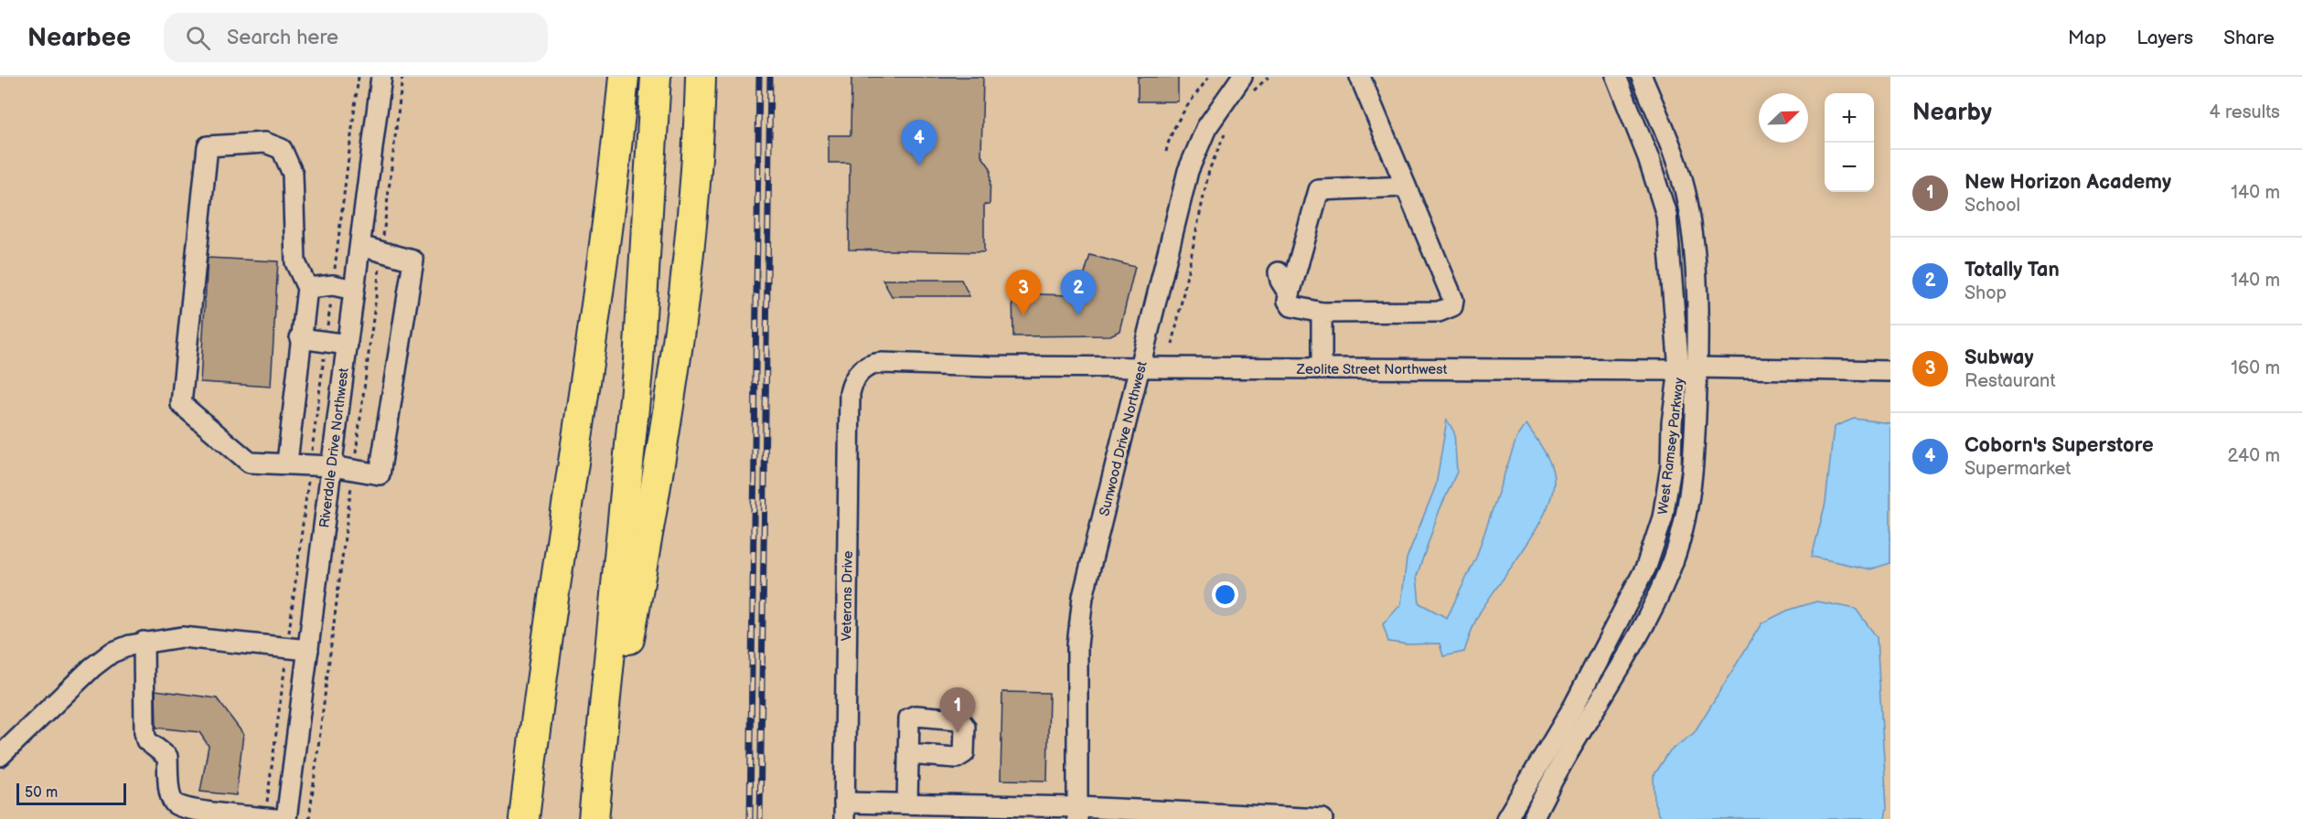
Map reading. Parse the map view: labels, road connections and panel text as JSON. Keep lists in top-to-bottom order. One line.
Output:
{"streets":{"street":["Zeolite Street Northwest","Sunwood Drive Northwest","West Ramsey Parkway","Riverdale Drive Northwest","Veterans Drive"]},"crossings":[["Zeolite Street Northwest","Sunwood Drive Northwest"],["Zeolite Street Northwest","West Ramsey Parkway"],["Zeolite Street Northwest","Veterans Drive"]],"scale_bar":"50 m","north":"top right","page":{"header":"Nearbee","search":"Search here","nav":["Map","Layers","Share"],"heading":["Nearby","4 results"],"map_buttons":["+","−"],"pins":["4","2","3","1"],"list":[{"mark":"1","name":"New Horizon Academy","note":"School","value":"140 m"},{"mark":"2","name":"Totally Tan","note":"Shop","value":"140 m"},{"mark":"3","name":"Subway","note":"Restaurant","value":"160 m"},{"mark":"4","name":"Coborn's Superstore","note":"Supermarket","value":"240 m"}],"scale":"50 m"}}
